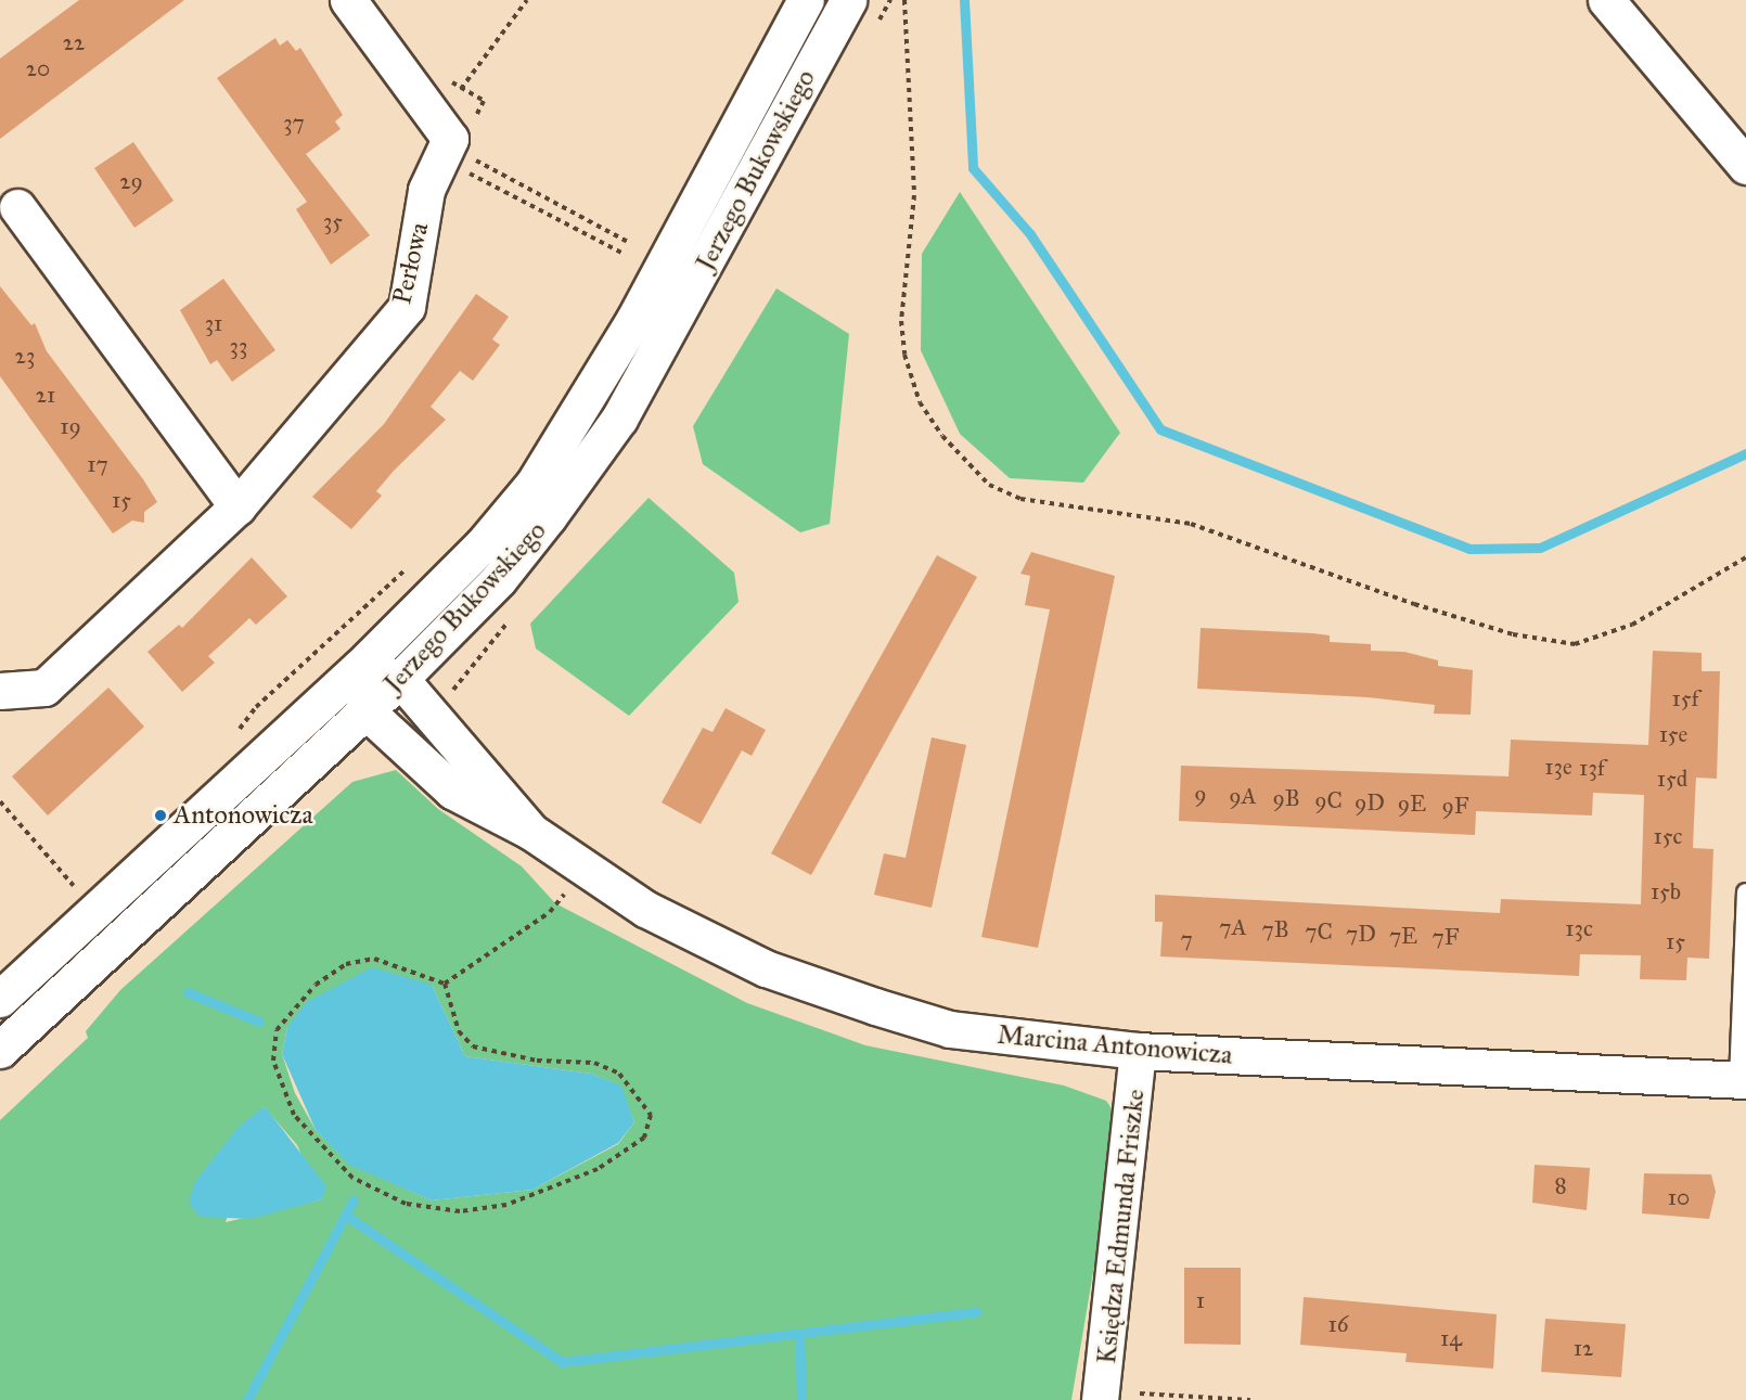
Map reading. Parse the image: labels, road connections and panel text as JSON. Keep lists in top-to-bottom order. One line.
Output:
{"streets":{"street":["Jerzego Bukowskiego","Perłowa","Marcina Antonowicza","Księdza Edmunda Friszke"]},"crossings":[["Jerzego Bukowskiego","Marcina Antonowicza"],["Marcina Antonowicza","Księdza Edmunda Friszke"]],"places":["Antonowicza"],"house_numbers":["22","20","37","29","35","31","33","23","21","19","17","15","15f","15e","13e","13f","15d","9","9A","9B","9C","9D","9E","9F","15c","15b","7A","13c","7B","7C","7D","7E","7F","7","15","8","10","1","16","14","12"]}
